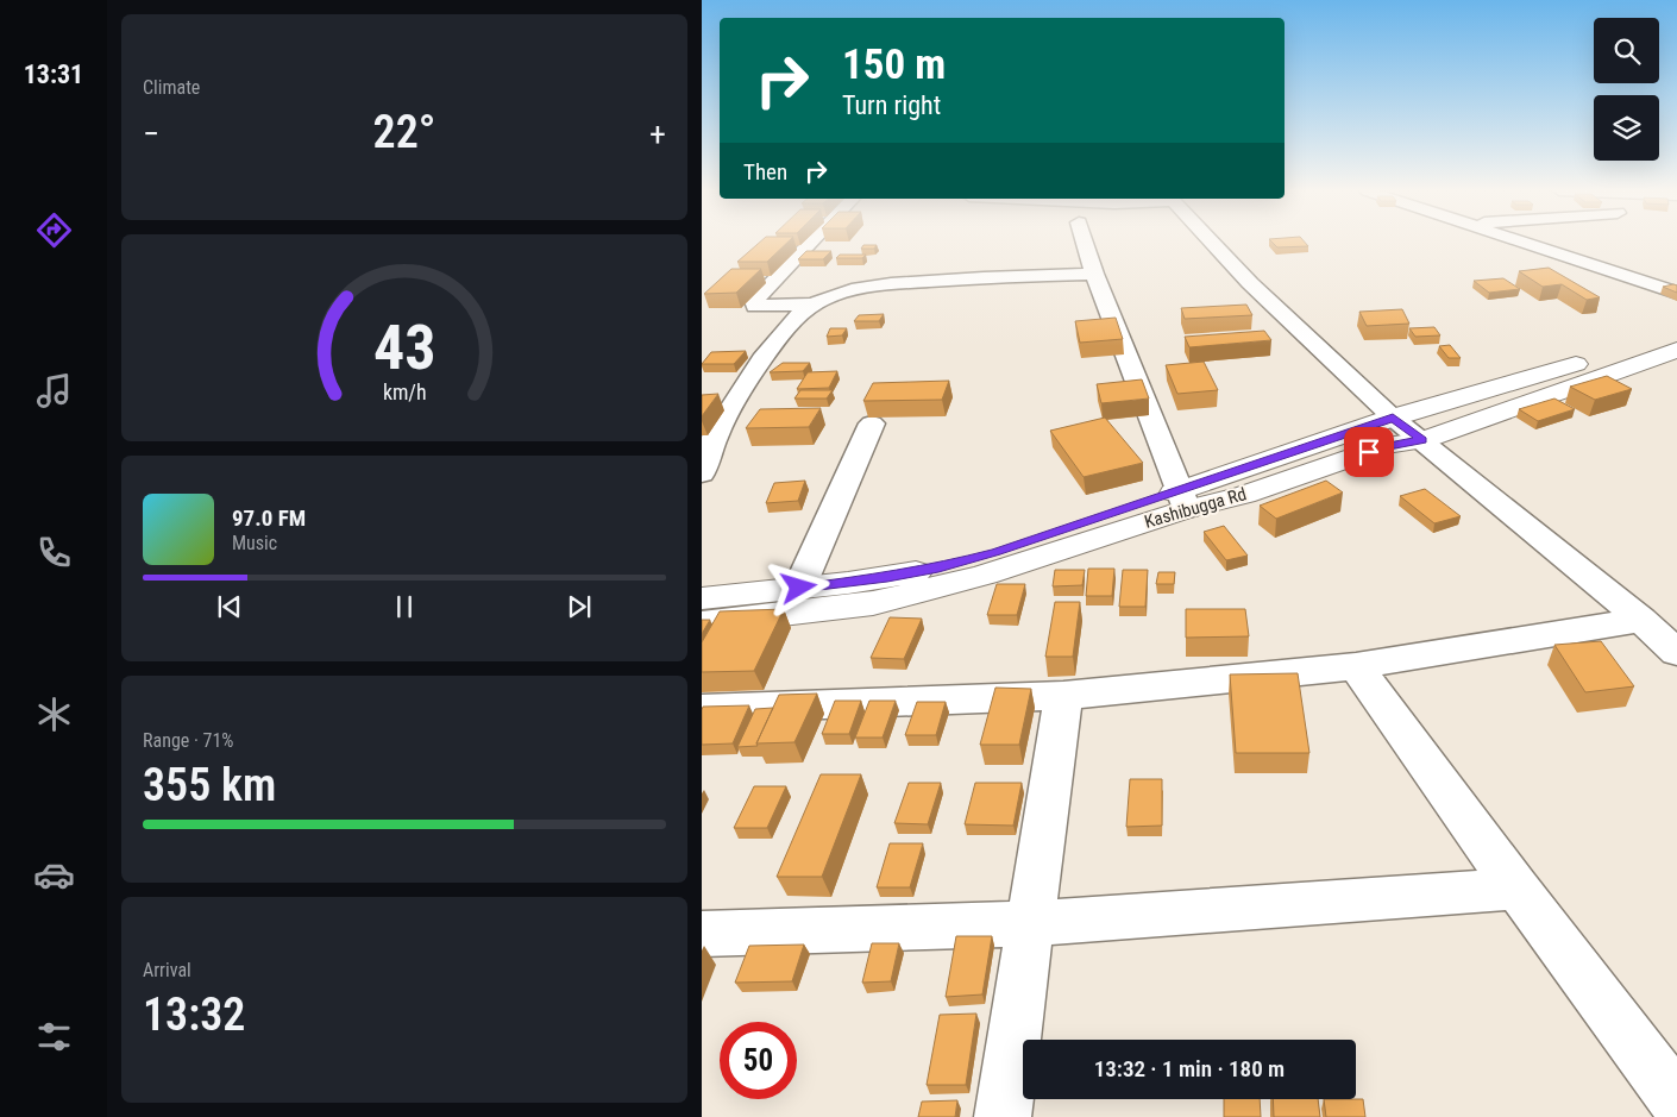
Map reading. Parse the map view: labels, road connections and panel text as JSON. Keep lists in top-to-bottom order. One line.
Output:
{"streets":{"main road":["Kashibugga Rd"]},"page":{"tabs":"13:31","tile":["Climate",["Range · 71%","355 km"],["Arrival","13:32"]],"turn":["150 m","Turn right"],"heat":["−","22°","+"],"then":"Then","song":["97.0 FM","Music"],"limit":"50","trip":"13:32 · 1 min · 180 m","gauge":["43","km/h"]}}
